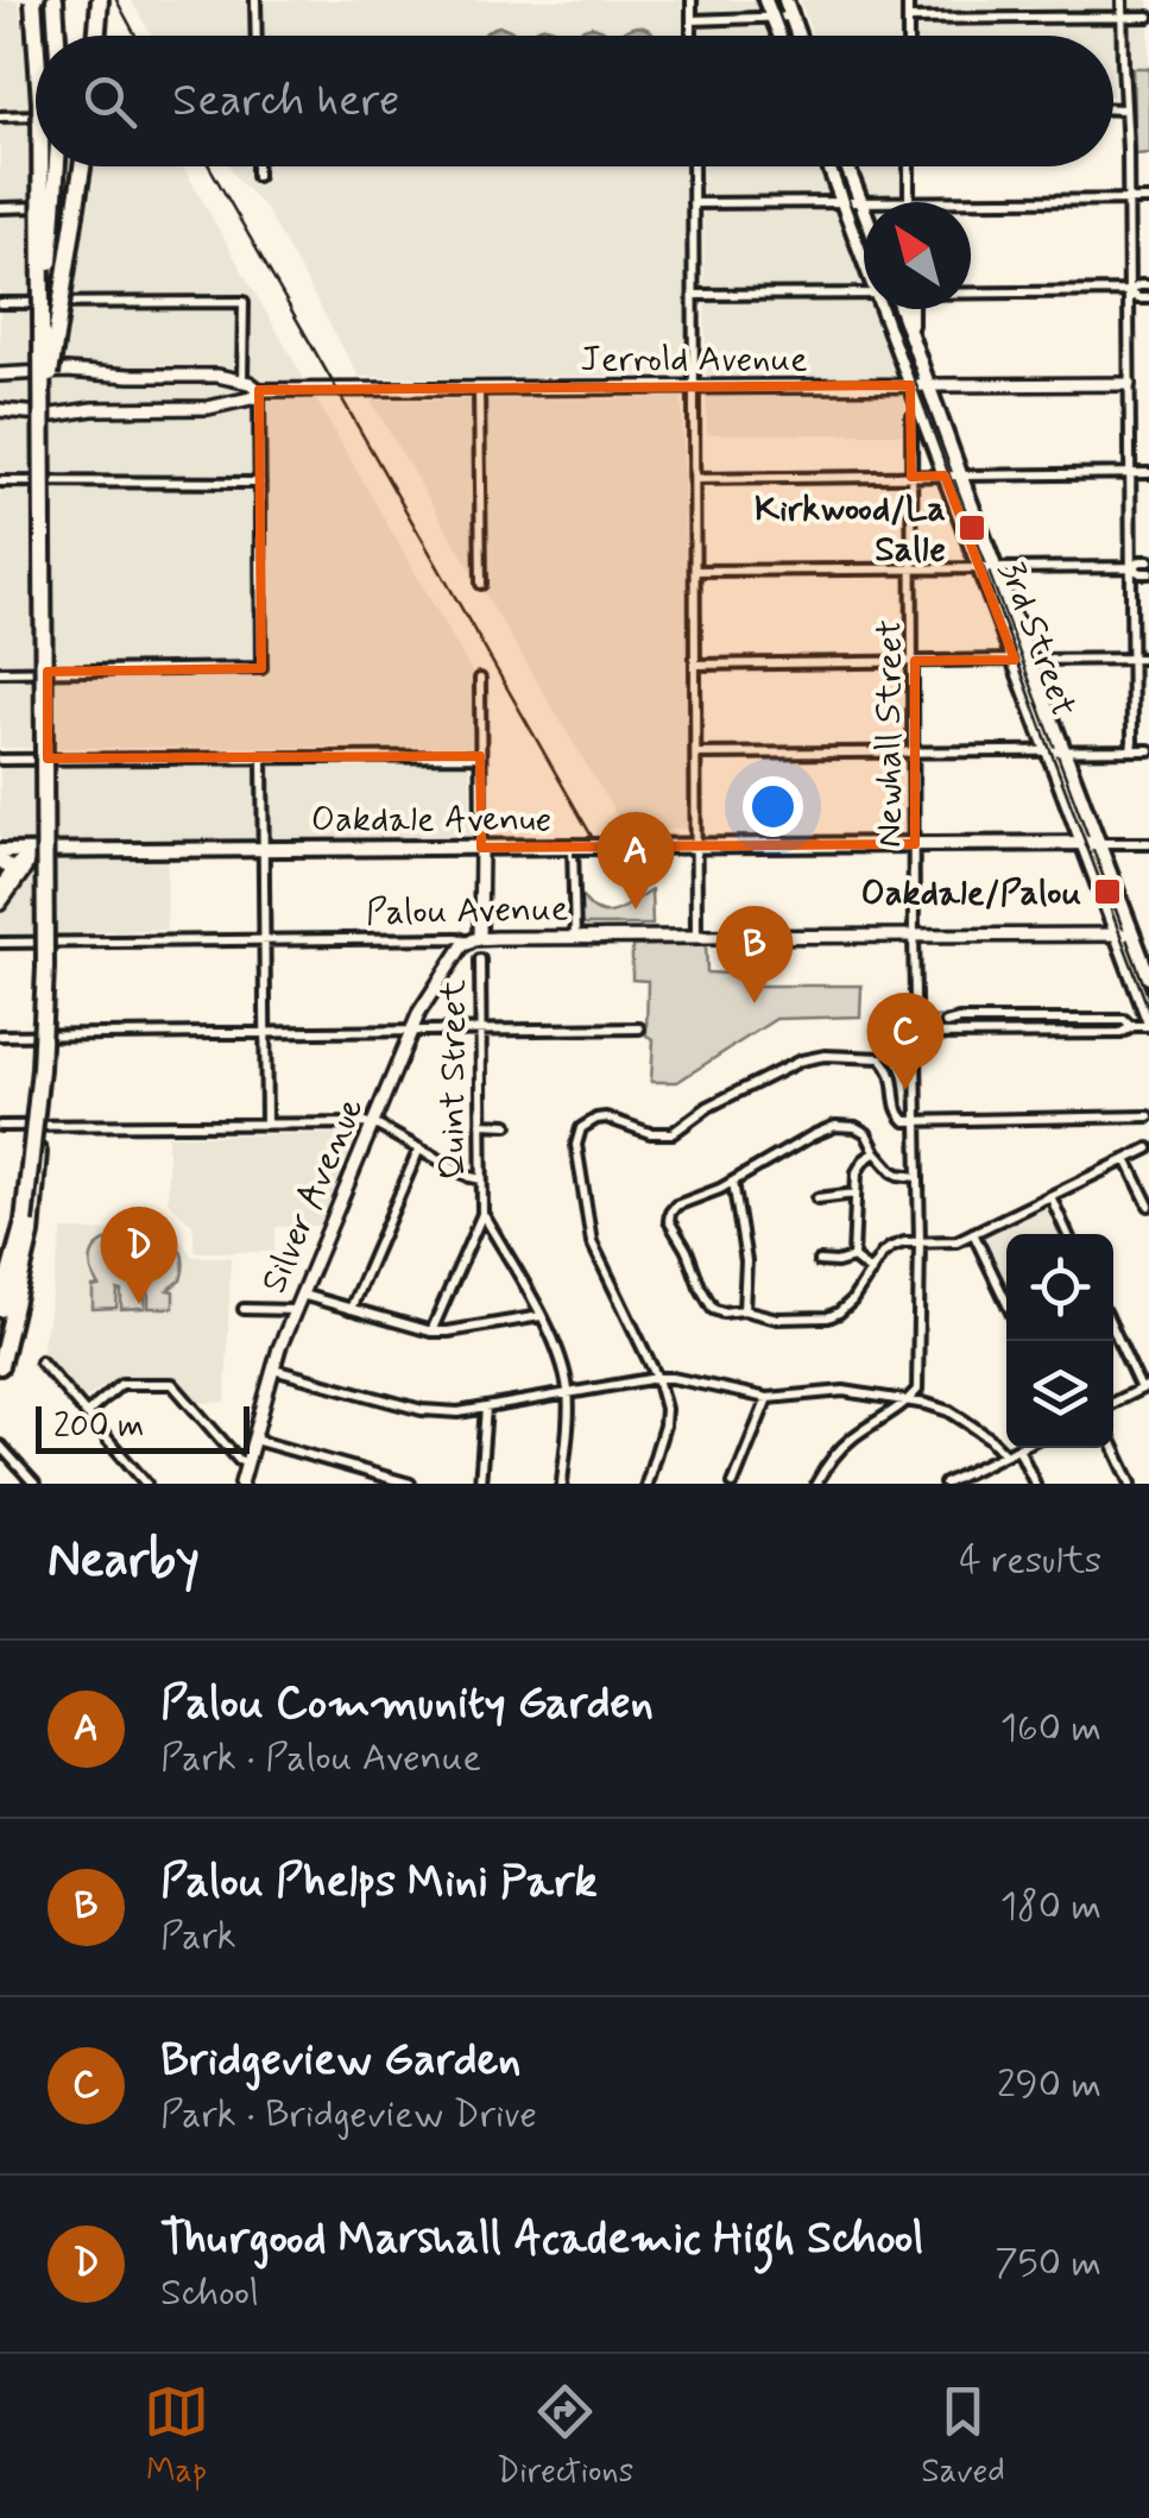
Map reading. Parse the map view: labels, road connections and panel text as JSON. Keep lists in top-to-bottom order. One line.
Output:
{"streets":{"main road":["3rd Street","Oakdale Avenue"],"street":["Jerrold Avenue","Newhall Street","Palou Avenue","Quint Street","Silver Avenue"]},"crossings":[["Jerrold Avenue","3rd Street"],["3rd Street","Oakdale Avenue"],["3rd Street","Palou Avenue"],["Newhall Street","Oakdale Avenue"],["Newhall Street","Palou Avenue"],["Oakdale Avenue","Quint Street"],["Palou Avenue","Quint Street"],["Palou Avenue","Silver Avenue"],["Quint Street","Silver Avenue"]],"places":{"transit":["Kirkwood/La Salle","Oakdale/Palou"]},"scale_bar":"200 m","north":"top left","page":{"search":"Search here","pins":["A","B","C","D"],"scale":"200 m","heading":["Nearby","4 results"],"list":[{"mark":"A","name":"Palou Community Garden","note":"Park · Palou Avenue","value":"160 m"},{"mark":"B","name":"Palou Phelps Mini Park","note":"Park","value":"180 m"},{"mark":"C","name":"Bridgeview Garden","note":"Park · Bridgeview Drive","value":"290 m"},{"mark":"D","name":"Thurgood Marshall Academic High School","note":"School","value":"750 m"}],"nav":["Map","Directions","Saved"]}}
